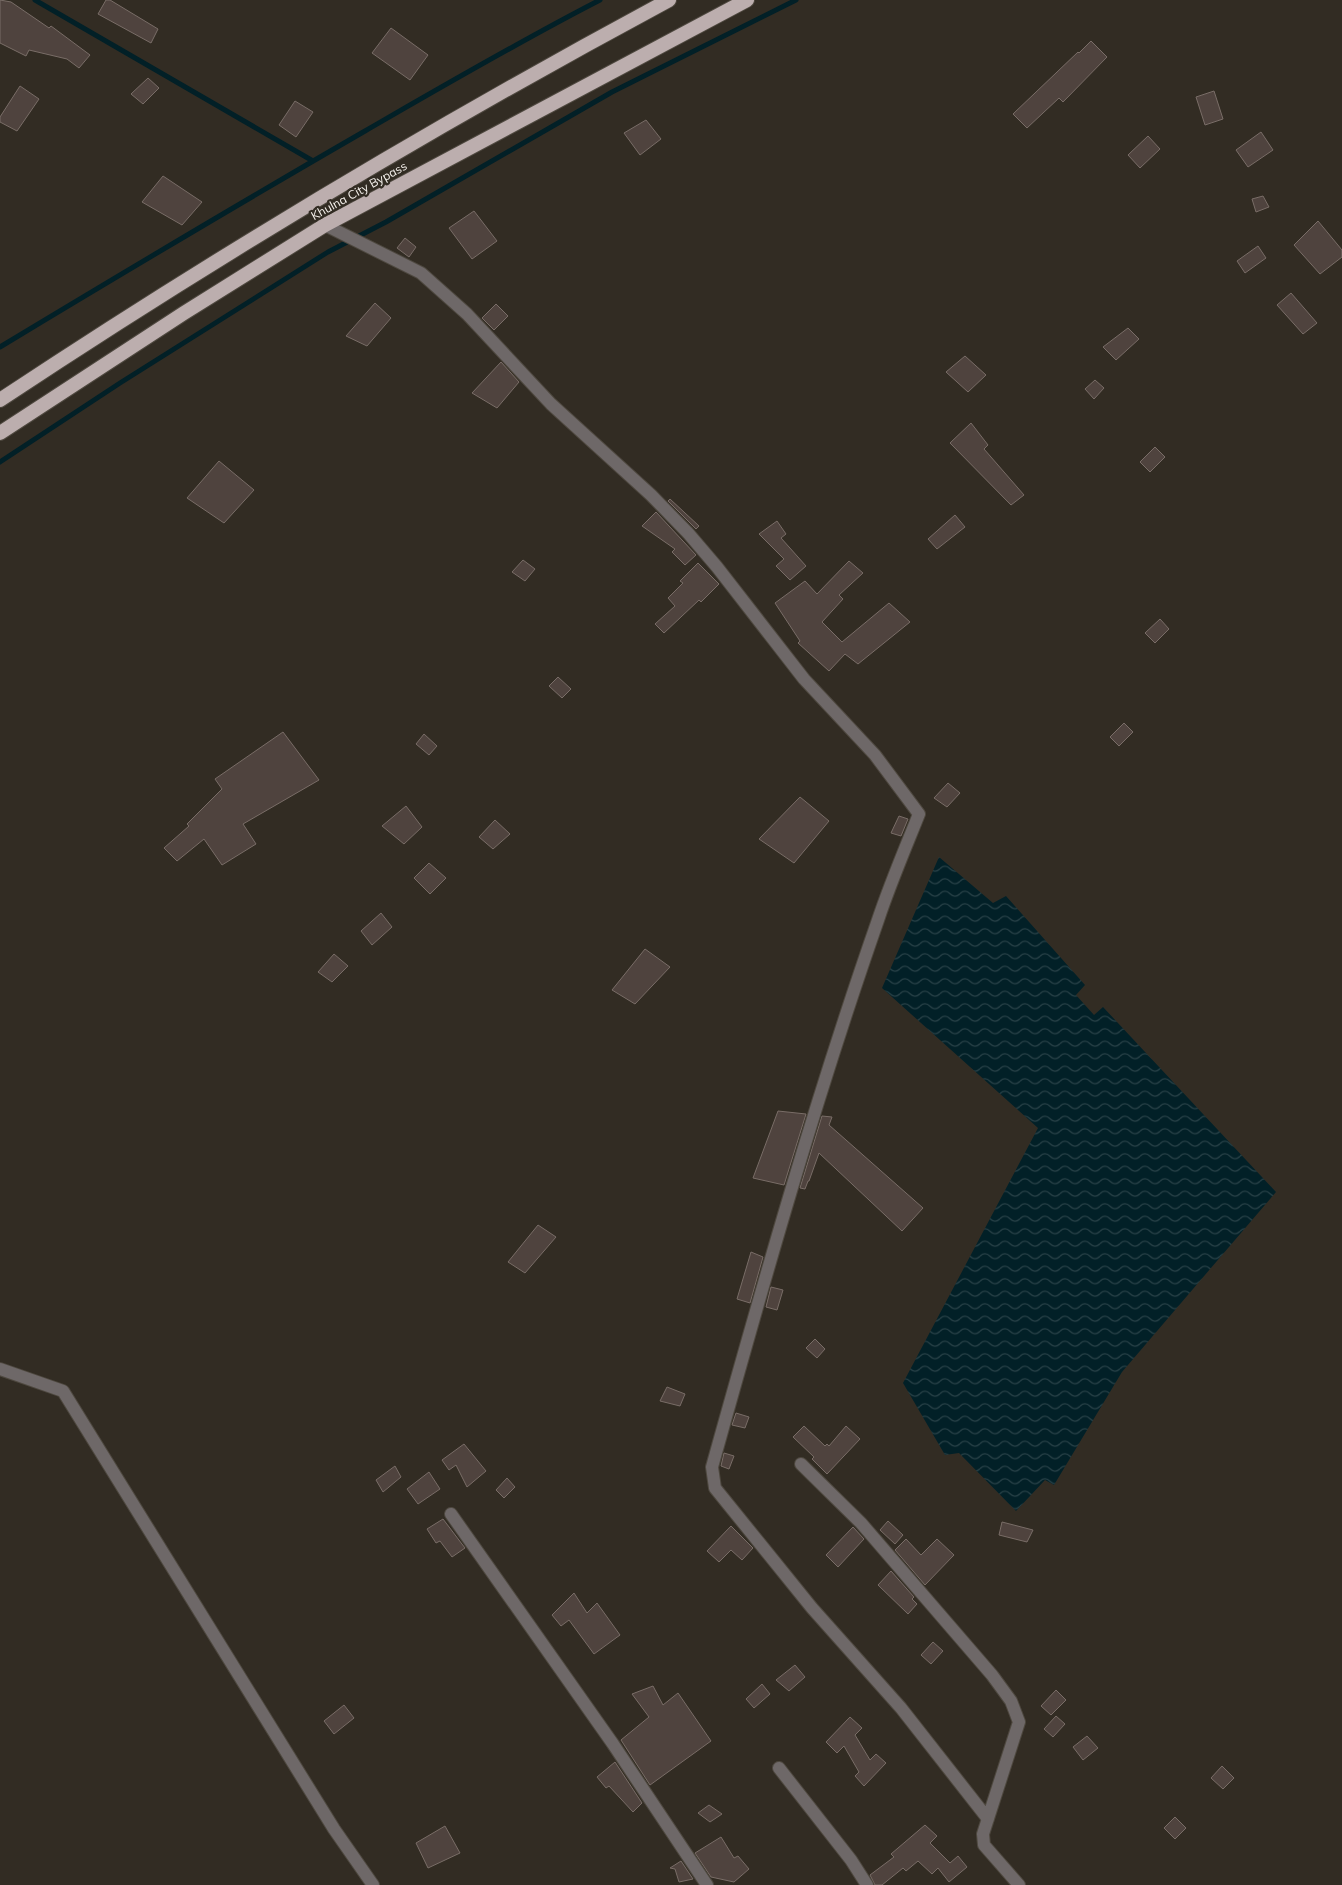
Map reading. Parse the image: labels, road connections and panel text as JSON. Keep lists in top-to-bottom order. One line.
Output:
{"streets":{"highway":["Khulna City Bypass"]}}
